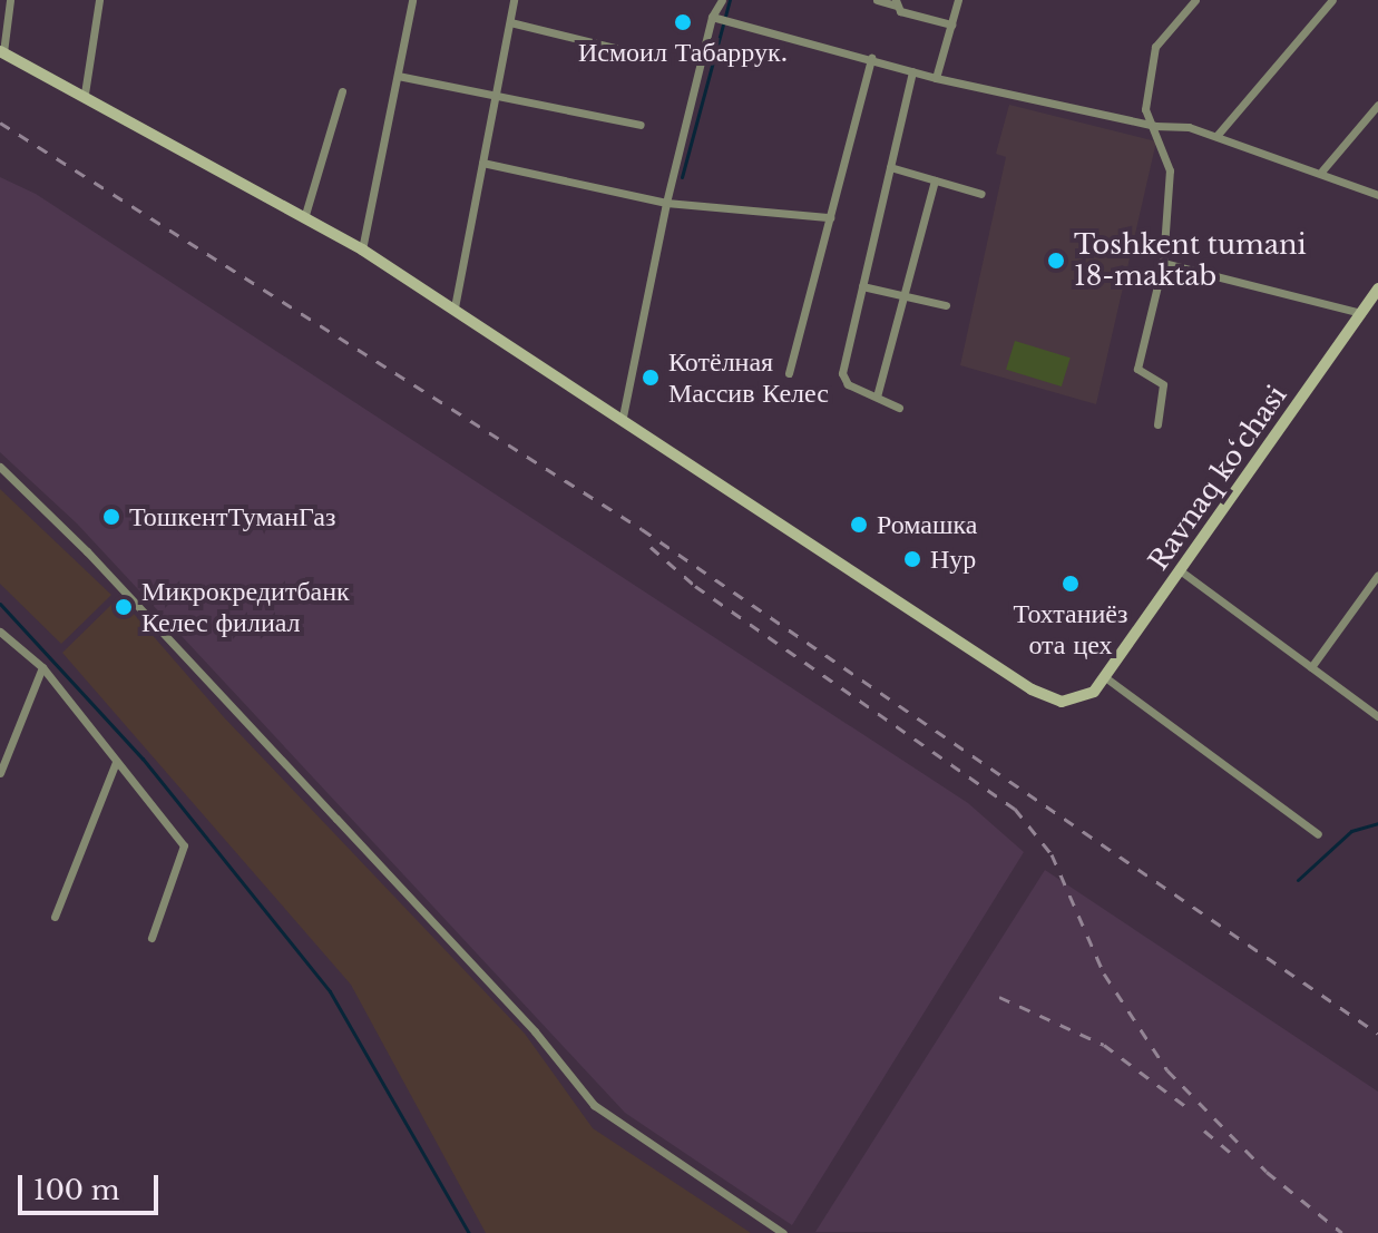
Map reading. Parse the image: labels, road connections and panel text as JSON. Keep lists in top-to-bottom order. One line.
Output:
{"streets":{"street":["Ravnaq ko‘chasi"]},"places":["Исмоил Табаррук.","Toshkent tumani 18-maktab","Котёлная Массив Келес","ТошкентТуманГаз","Ромашка","Нур","Тохтаниёз ота цех","Микрокредитбанк Келес филиал"],"scale_bar":"100 m"}
